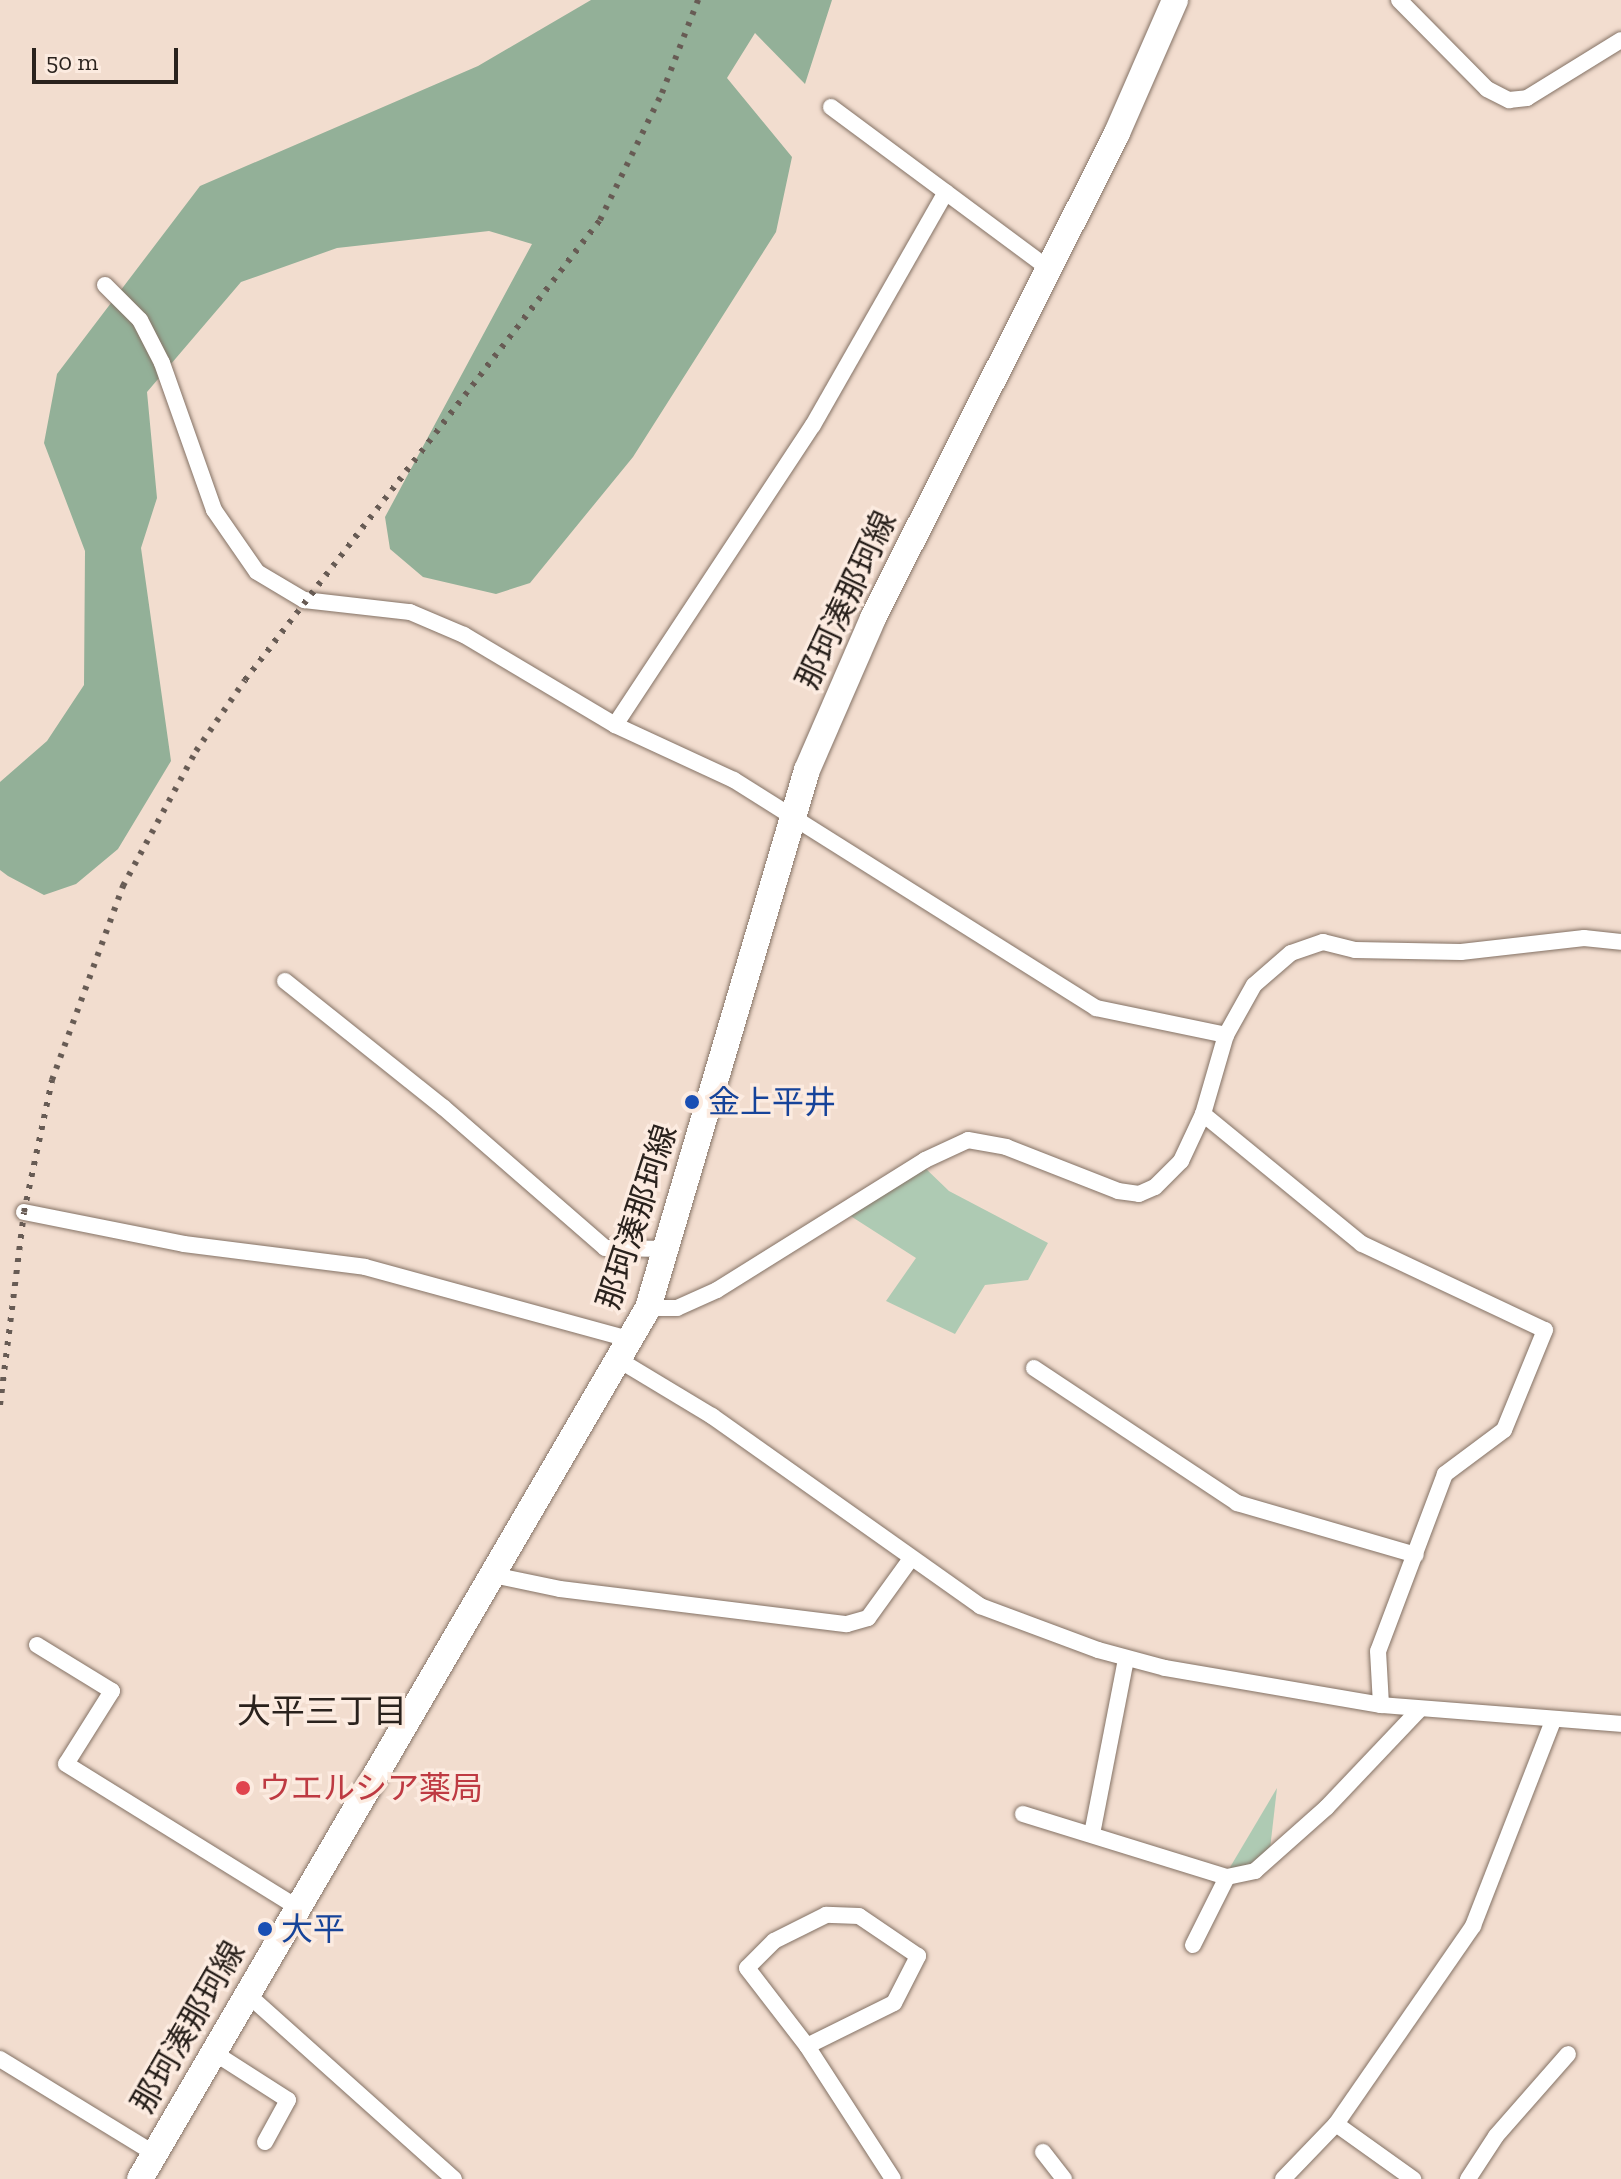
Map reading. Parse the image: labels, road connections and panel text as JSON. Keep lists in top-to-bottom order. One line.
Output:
{"streets":{"main road":["那珂湊那珂線"]},"districts":["大平三丁目"],"places":["金上平井","ウエルシア薬局","大平"],"scale_bar":"50 m"}
